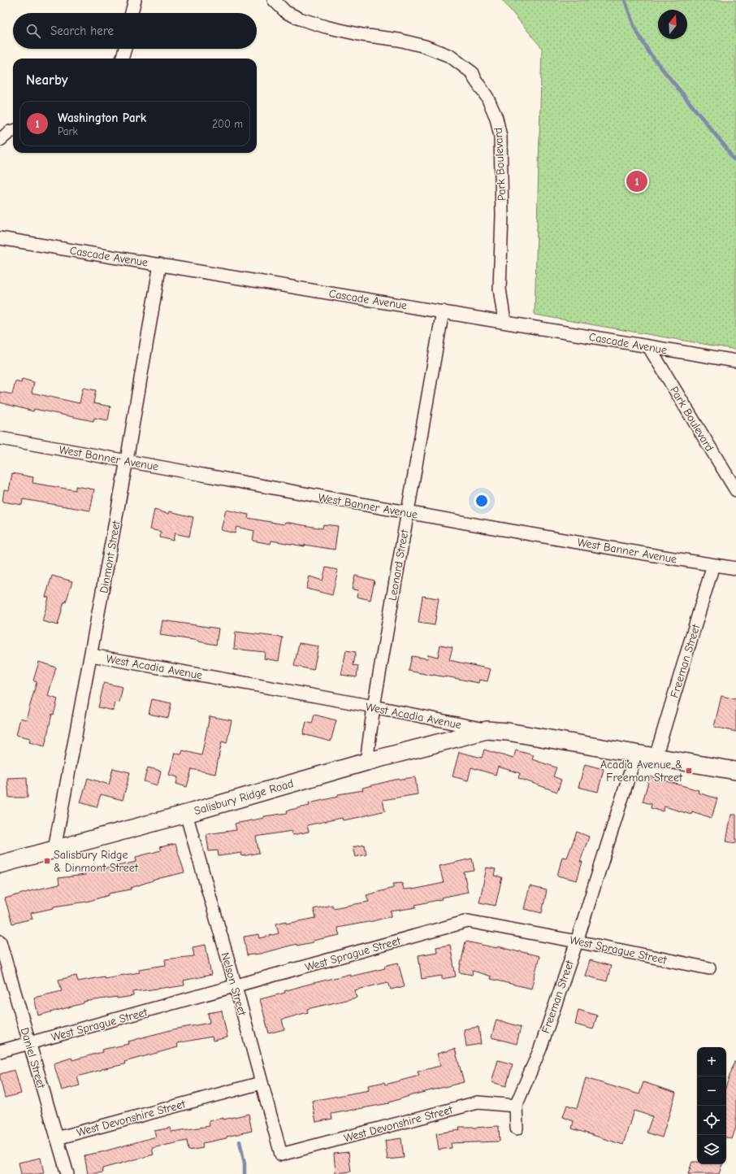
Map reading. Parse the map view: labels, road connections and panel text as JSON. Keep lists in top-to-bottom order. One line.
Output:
{"streets":{"street":["Park Boulevard","Cascade Avenue","West Banner Avenue","Dinmont Street","Leonard Street","Freeman Street","West Acadia Avenue","Salisbury Ridge Road","West Sprague Street","Nelson Street","Daniel Street","West Devonshire Street"]},"crossings":[["Park Boulevard","Cascade Avenue"],["Cascade Avenue","Dinmont Street"],["Cascade Avenue","Leonard Street"],["West Banner Avenue","Dinmont Street"],["West Banner Avenue","Leonard Street"],["West Banner Avenue","Freeman Street"],["Dinmont Street","West Acadia Avenue"],["Dinmont Street","Salisbury Ridge Road"],["Leonard Street","West Acadia Avenue"],["Leonard Street","Salisbury Ridge Road"],["Freeman Street","West Acadia Avenue"],["Freeman Street","West Sprague Street"],["Freeman Street","West Devonshire Street"],["West Acadia Avenue","Salisbury Ridge Road"],["Salisbury Ridge Road","Nelson Street"],["West Sprague Street","Nelson Street"],["West Sprague Street","Daniel Street"],["Nelson Street","West Devonshire Street"],["Daniel Street","West Devonshire Street"]],"places":{"transit":["Acadia Avenue & Freeman Street","Salisbury Ridge & Dinmont Street"]},"north":"top","page":{"search":"Search here","heading":"Nearby","list":[{"mark":"1","name":"Washington Park","note":"Park","value":"200 m"}],"pins":"1","map_buttons":["+","−"]}}
